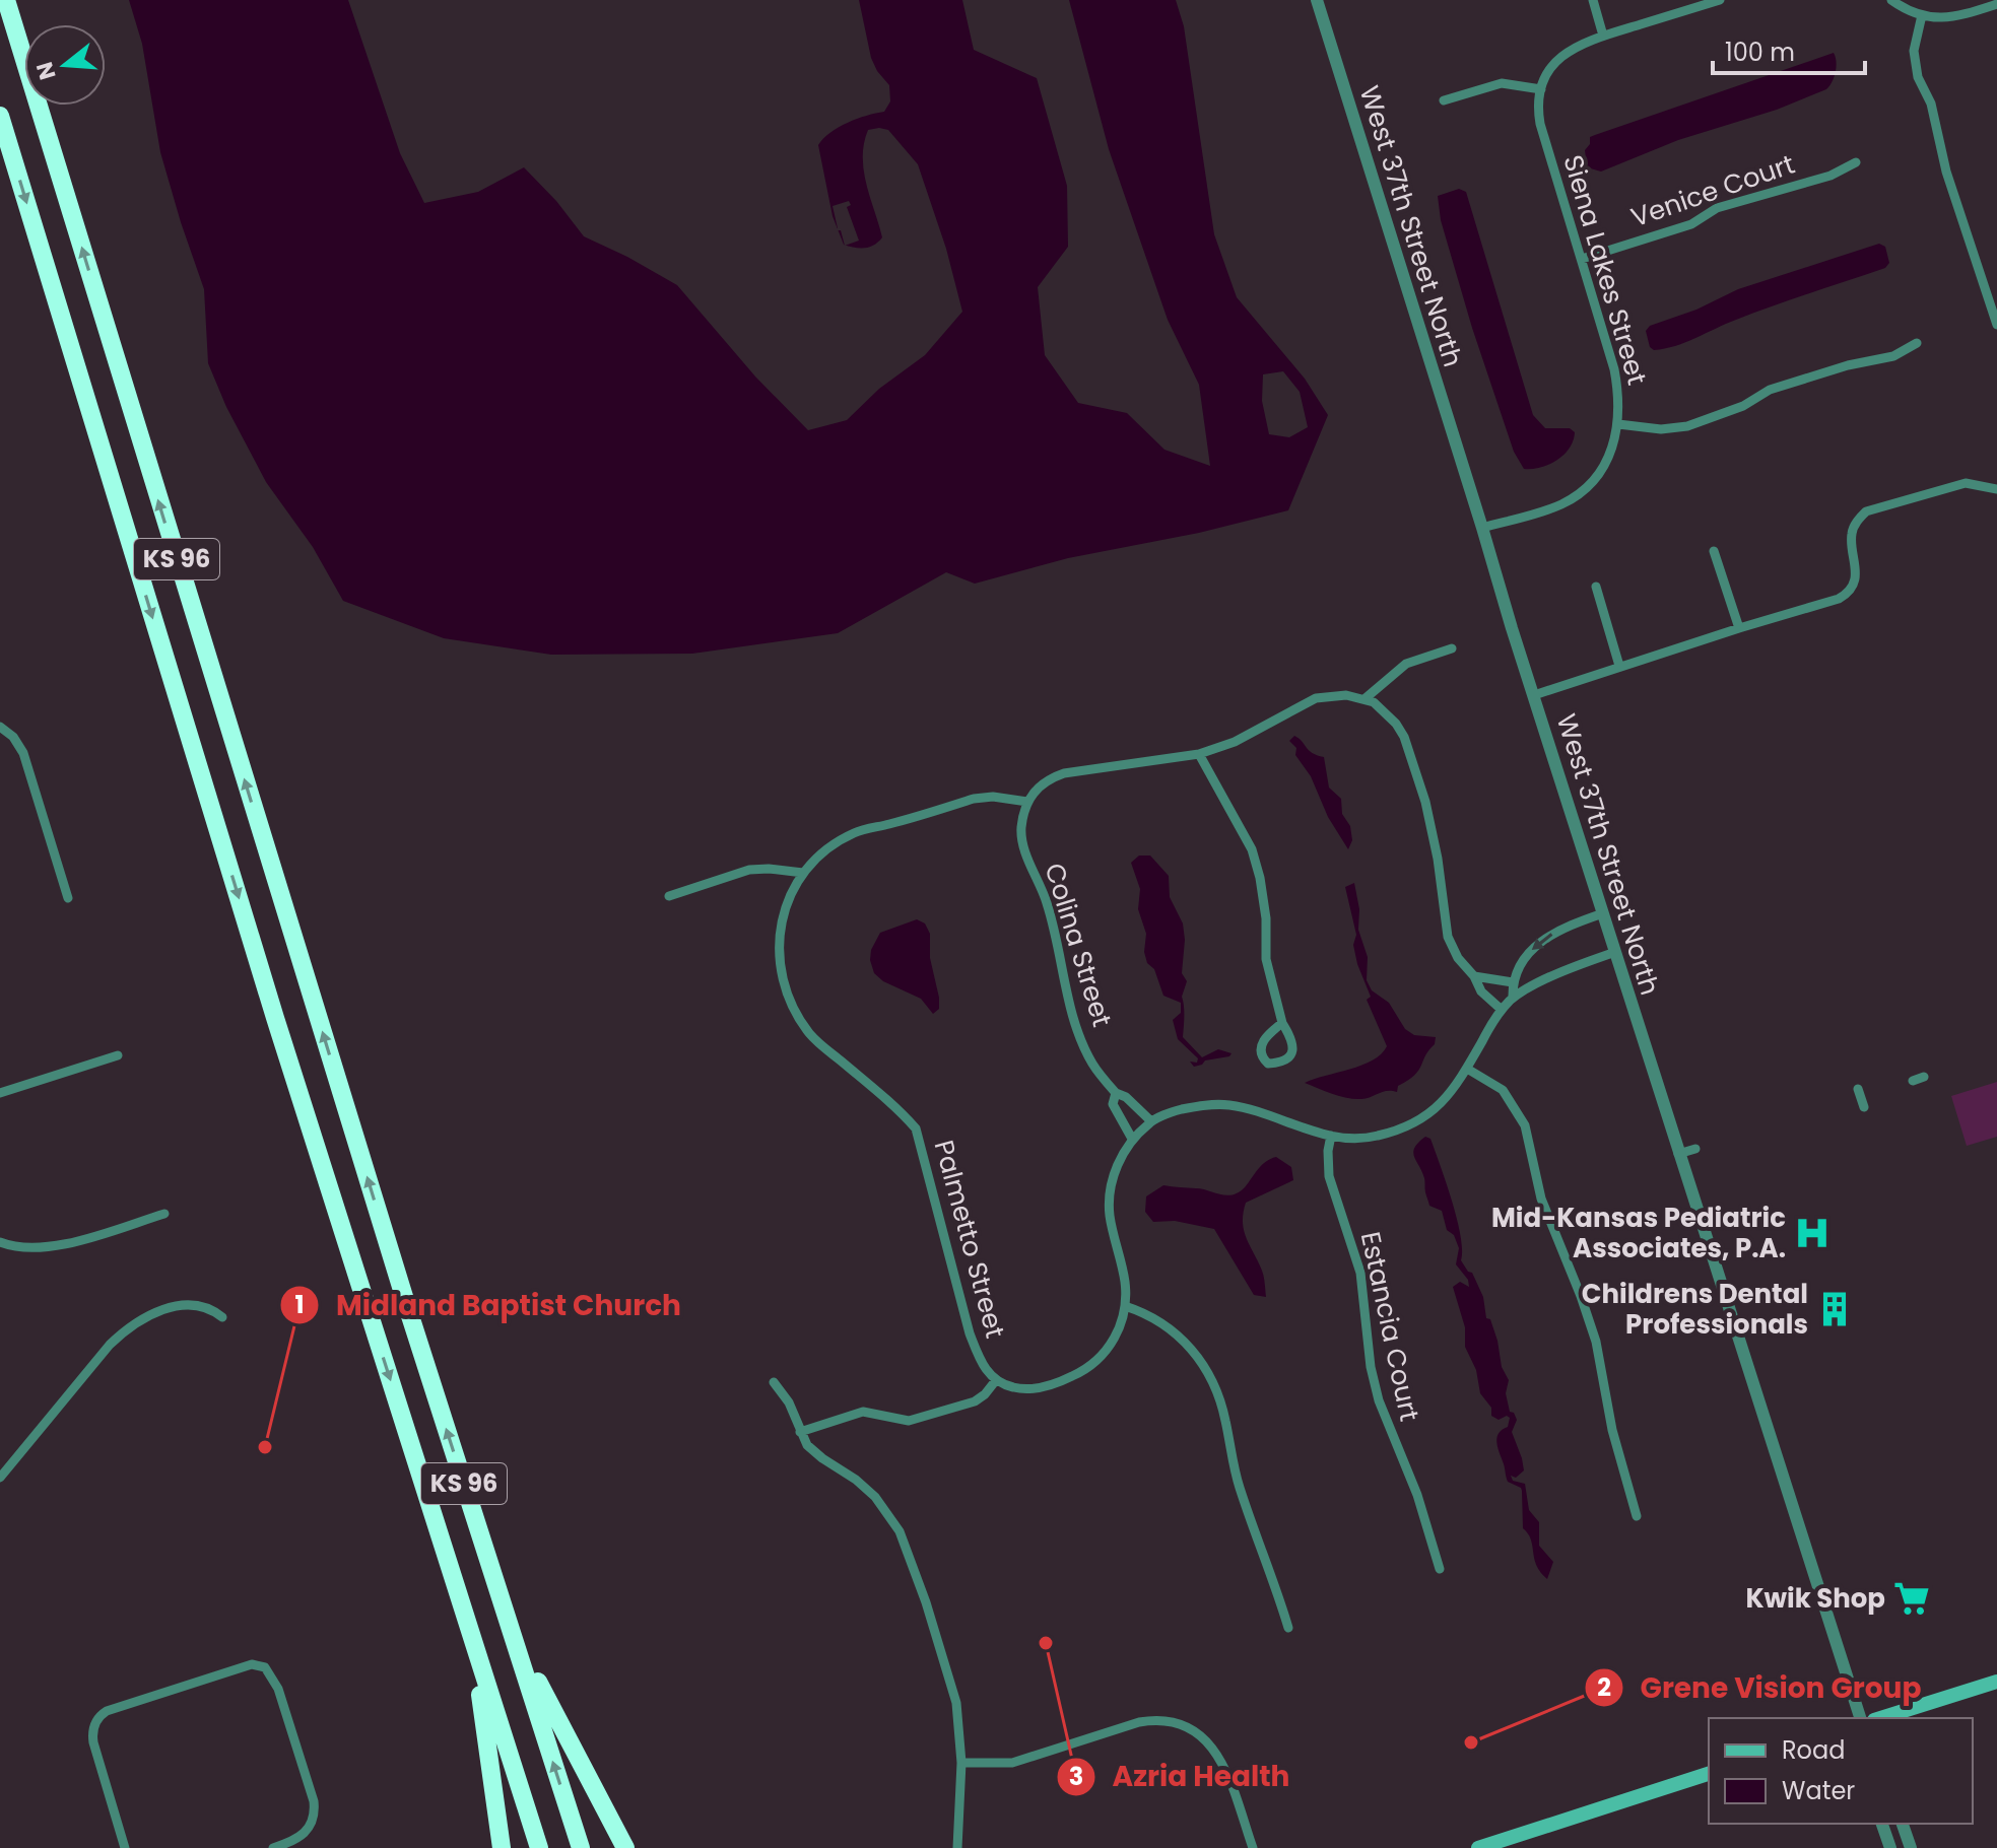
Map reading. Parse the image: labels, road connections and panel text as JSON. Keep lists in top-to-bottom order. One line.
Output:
{"streets":{"highway":["KS 96"],"street":["Venice Court","West 37th Street North","Siena Lakes Street","Colina Street","Palmetto Street","Estancia Court"]},"crossings":[["Venice Court","Siena Lakes Street"],["West 37th Street North","Siena Lakes Street"]],"places":{"hospital":["Mid-Kansas Pediatric Associates, P.A."],"building":["Childrens Dental Professionals"],"other":["Midland Baptist Church","Azria Health","Grene Vision Group"],"supermarket":["Kwik Shop"]},"legend":["Road","Water"],"scale_bar":"100 m","north":"left"}
